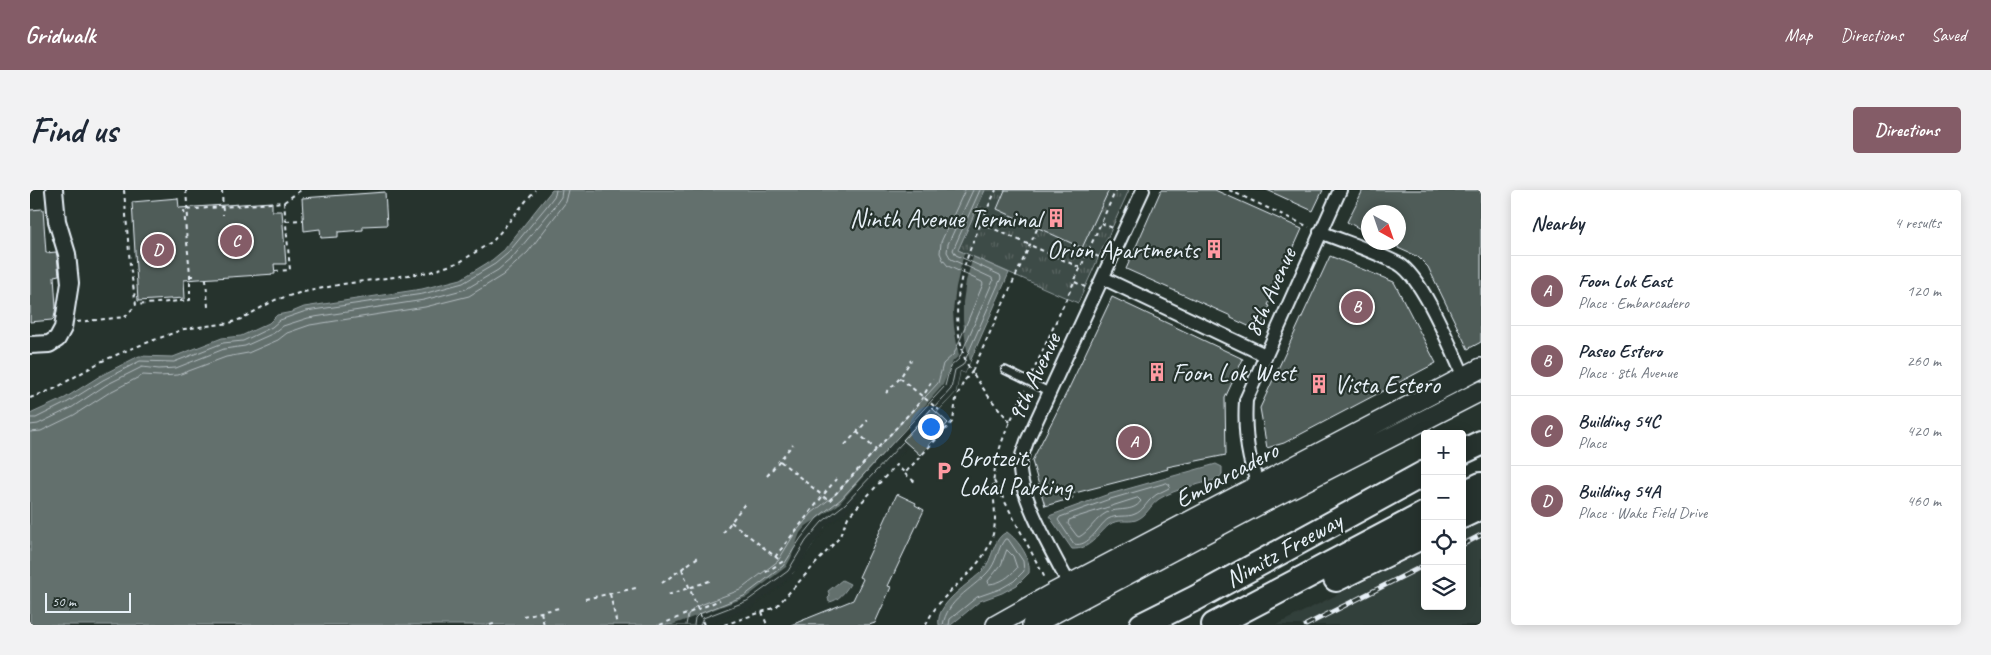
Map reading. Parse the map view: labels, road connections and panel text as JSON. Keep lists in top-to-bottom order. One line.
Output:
{"streets":{"highway":["Nimitz Freeway"],"main road":["Embarcadero"],"street":["8th Avenue","9th Avenue"]},"crossings":[["8th Avenue","Embarcadero"],["9th Avenue","Embarcadero"]],"places":{"building":["Ninth Avenue Terminal","Orion Apartments","Foon Lok West","Vista Estero"],"parking":["Brotzeit Lokal Parking"]},"scale_bar":"50 m","north":"bottom right","page":{"header":"Gridwalk","nav":["Map","Directions","Saved"],"buttons":"Directions","title":"Find us","heading":["Nearby","4 results"],"pins":["C","D","B","A"],"list":[{"mark":"A","name":"Foon Lok East","note":"Place · Embarcadero","value":"120 m"},{"mark":"B","name":"Paseo Estero","note":"Place · 8th Avenue","value":"260 m"},{"mark":"C","name":"Building 54C","note":"Place","value":"420 m"},{"mark":"D","name":"Building 54A","note":"Place · Wake Field Drive","value":"460 m"}],"map_buttons":["+","−"],"scale":"50 m"}}
